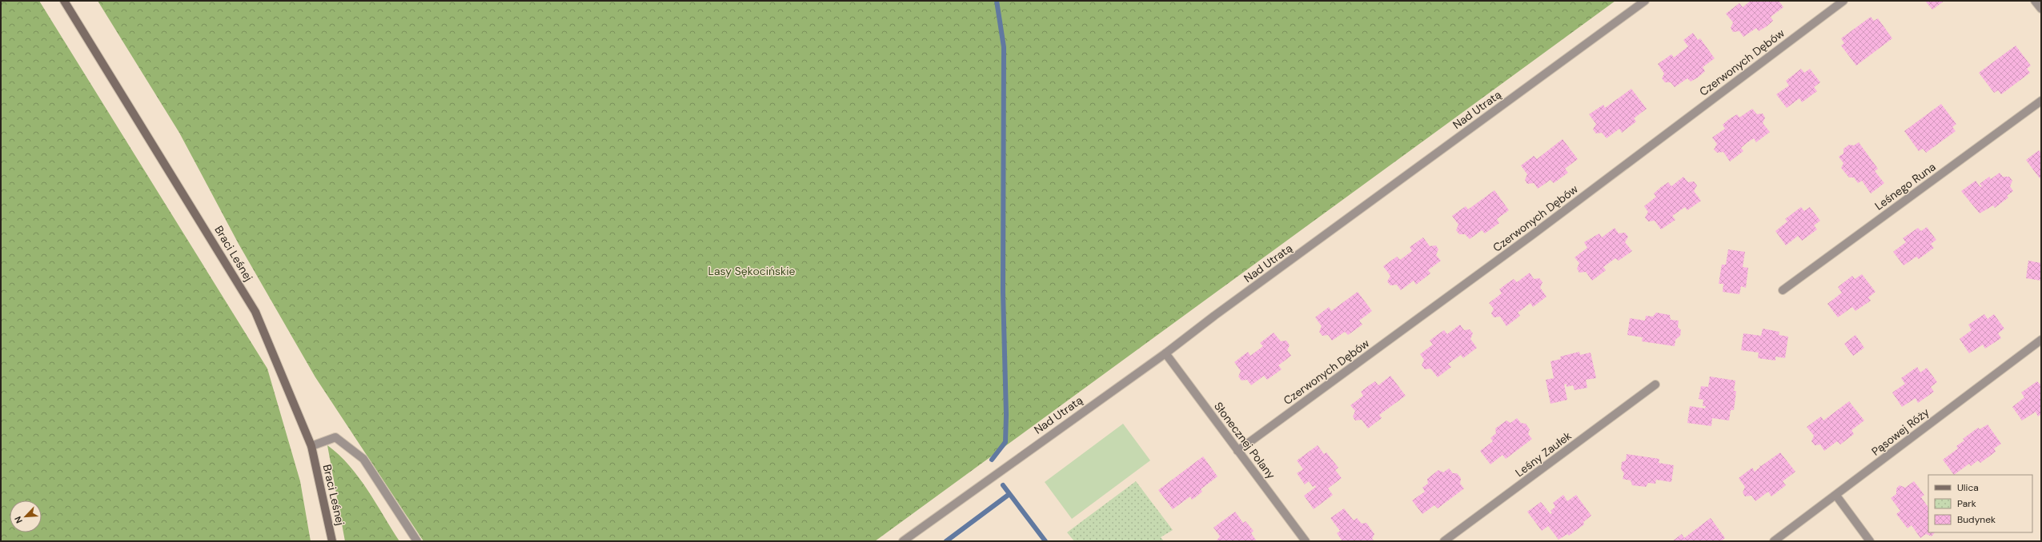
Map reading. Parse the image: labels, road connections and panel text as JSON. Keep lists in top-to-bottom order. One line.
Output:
{"streets":{"main road":["Braci Leśnej"],"street":["Czerwonych Dębów","Nad Utratą","Leśnego Runa","Pąsowej Róży","Słonecznej Polany","Leśny Zaułek"]},"crossings":[["Czerwonych Dębów","Słonecznej Polany"],["Nad Utratą","Słonecznej Polany"]],"parks":["Lasy Sękocińskie"],"legend":["Ulica","Park","Budynek"],"north":"bottom left"}
